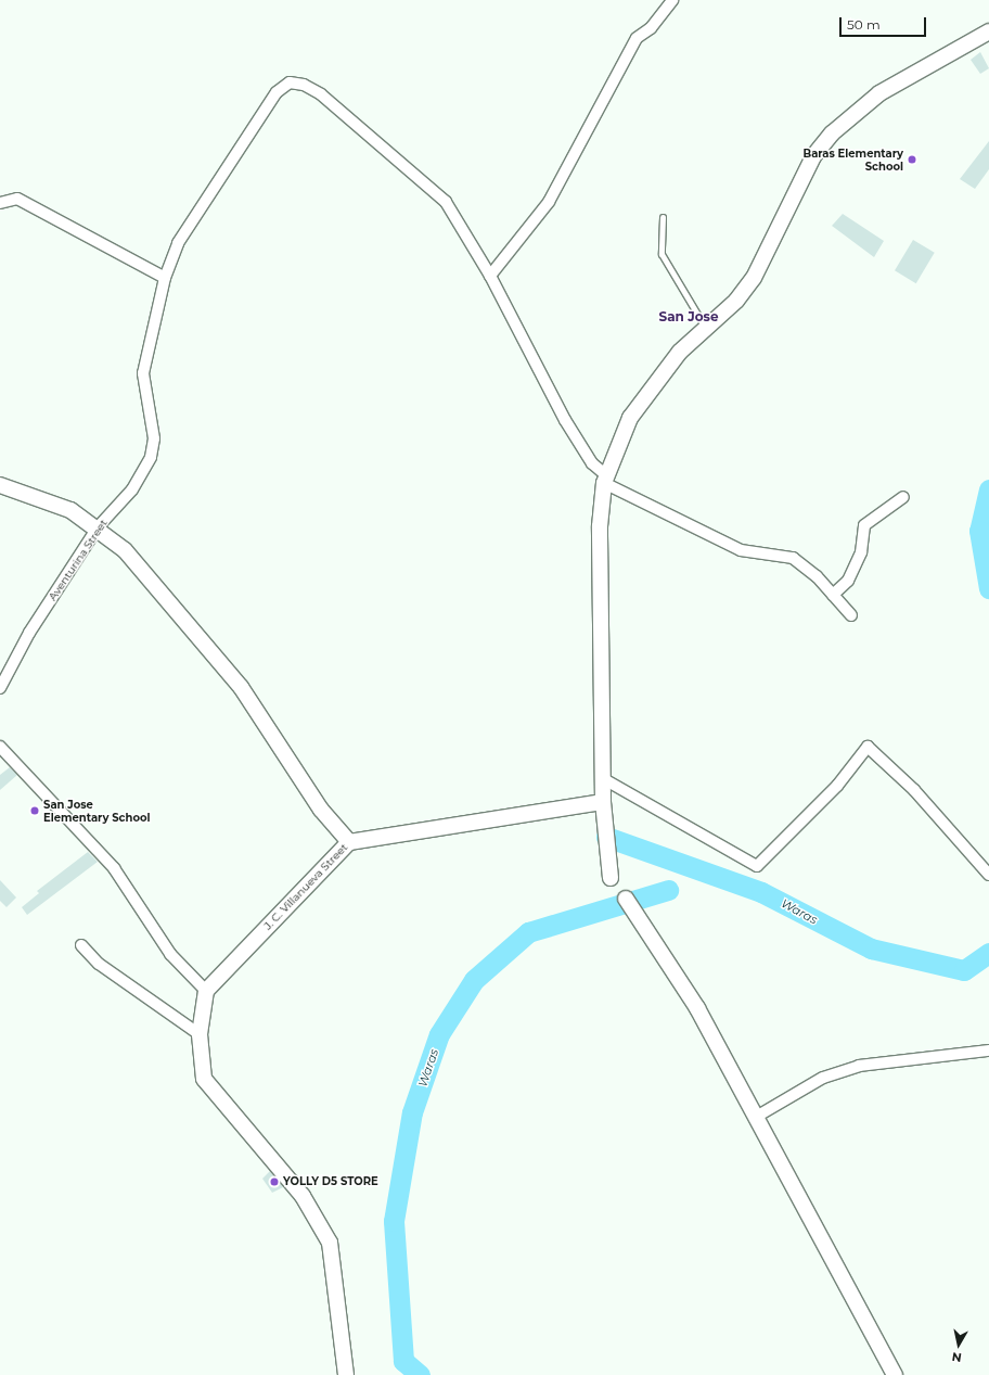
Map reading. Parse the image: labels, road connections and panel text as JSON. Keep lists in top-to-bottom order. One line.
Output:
{"streets":{"street":["Aventurina Street","J. C. Villanueva Street"]},"crossings":[["Aventurina Street","J. C. Villanueva Street"]],"districts":["San Jose"],"water":["Waras"],"places":["Baras Elementary School","San Jose Elementary School","YOLLY D5 STORE"],"scale_bar":"50 m","north":"bottom"}
